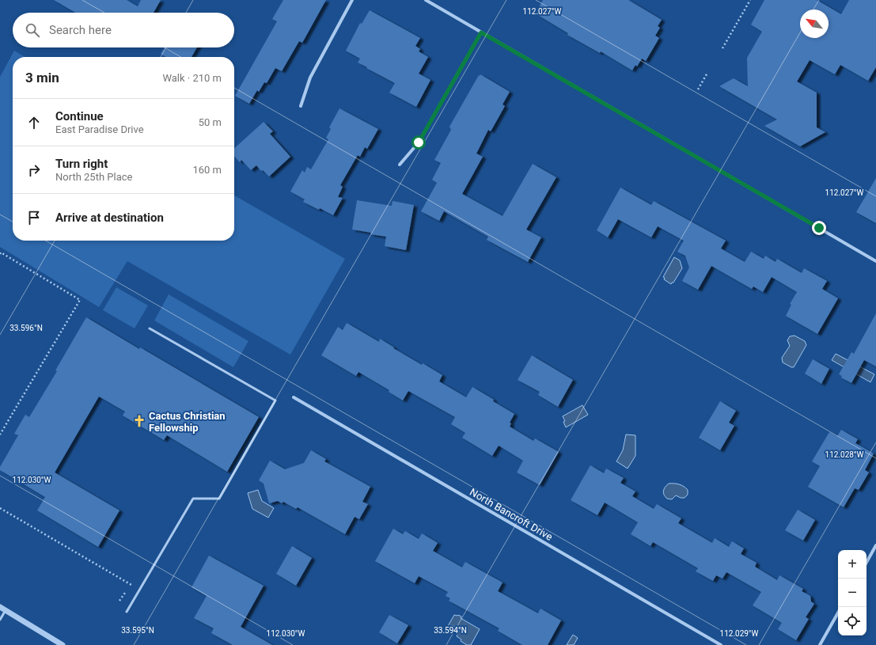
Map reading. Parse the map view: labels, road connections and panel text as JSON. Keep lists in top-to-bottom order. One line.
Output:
{"streets":{"street":["North Bancroft Drive"]},"places":{"church":["Cactus Christian Fellowship"]},"north":"top left","page":{"search":"Search here","heading":["3 min","Walk · 210 m"],"list":[["Continue","East Paradise Drive","50 m"],["Turn right","North 25th Place","160 m"],"Arrive at destination"],"map_buttons":["+","−"]},"coordinates":["112.027°W","33.596°N","112.028°W","112.030°W","33.595°N","33.594°N","112.029°W"]}
